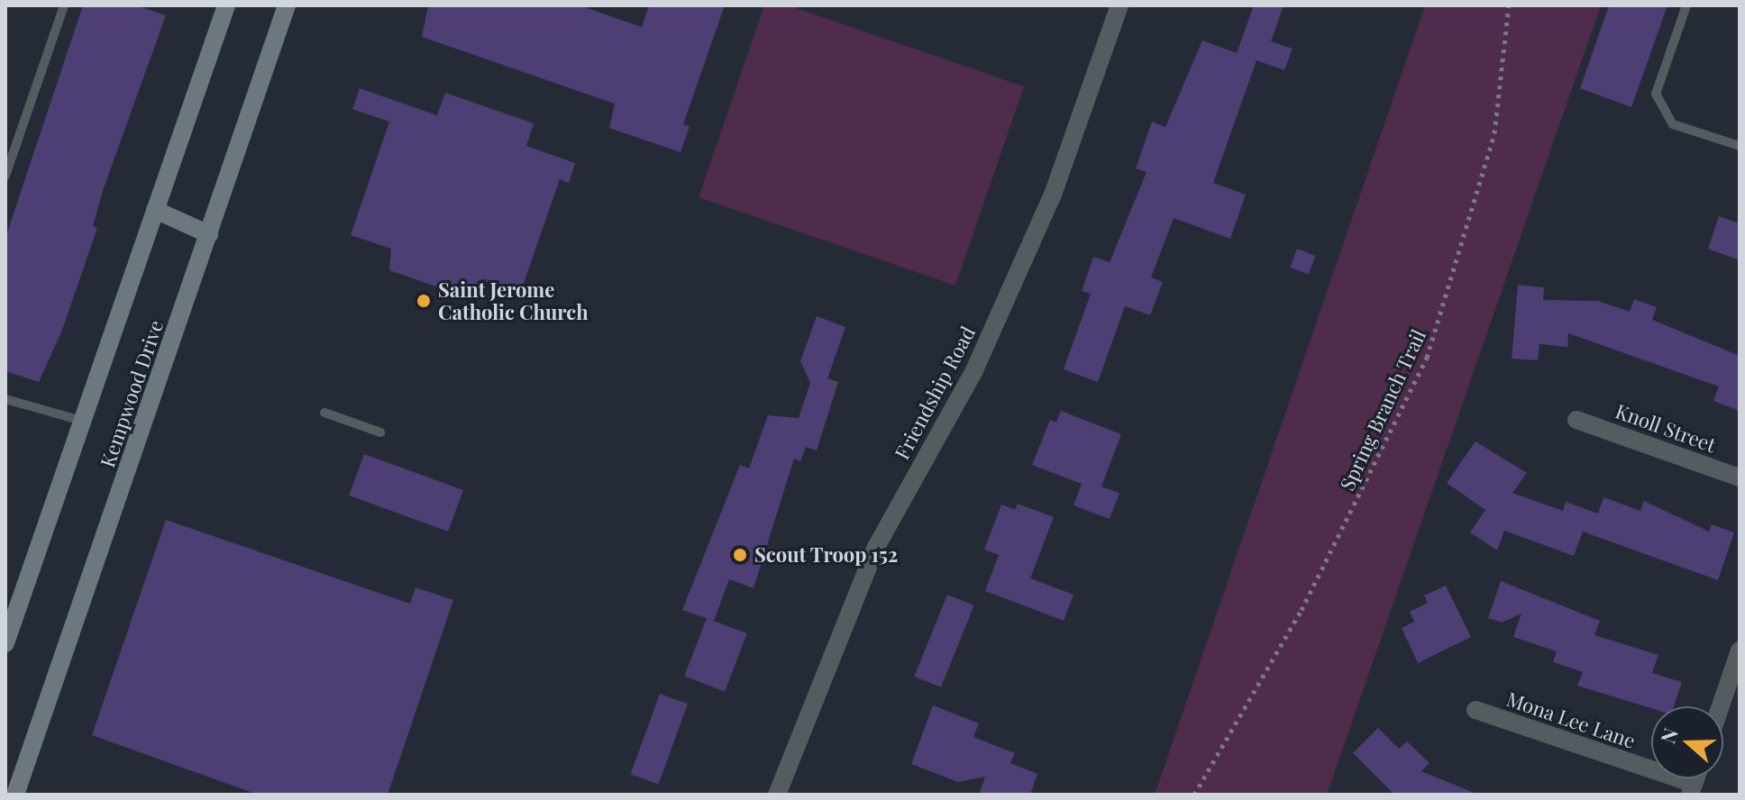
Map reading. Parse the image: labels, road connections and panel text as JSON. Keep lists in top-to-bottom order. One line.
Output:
{"streets":{"main road":["Kempwood Drive"],"street":["Friendship Road","Knoll Street","Mona Lee Lane"],"path":["Spring Branch Trail"]},"places":["Saint Jerome Catholic Church","Scout Troop 152"],"north":"left"}
